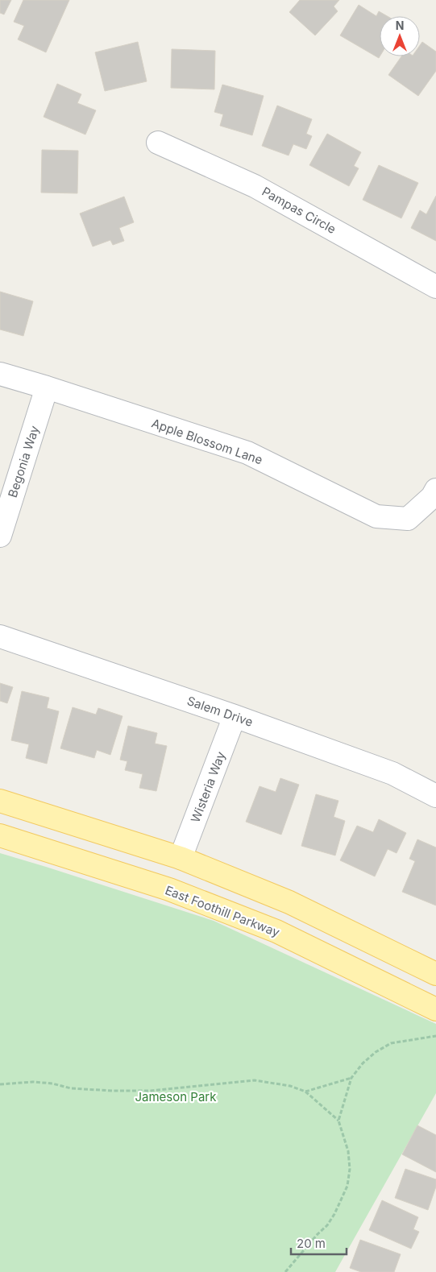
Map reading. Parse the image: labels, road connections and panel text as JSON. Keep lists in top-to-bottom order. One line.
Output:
{"streets":{"main road":["East Foothill Parkway"],"street":["Pampas Circle","Apple Blossom Lane","Begonia Way","Salem Drive","Wisteria Way"]},"crossings":[["Apple Blossom Lane","Begonia Way"],["Salem Drive","Wisteria Way"]],"parks":["Jameson Park"],"scale_bar":"20 m","north":"top"}
